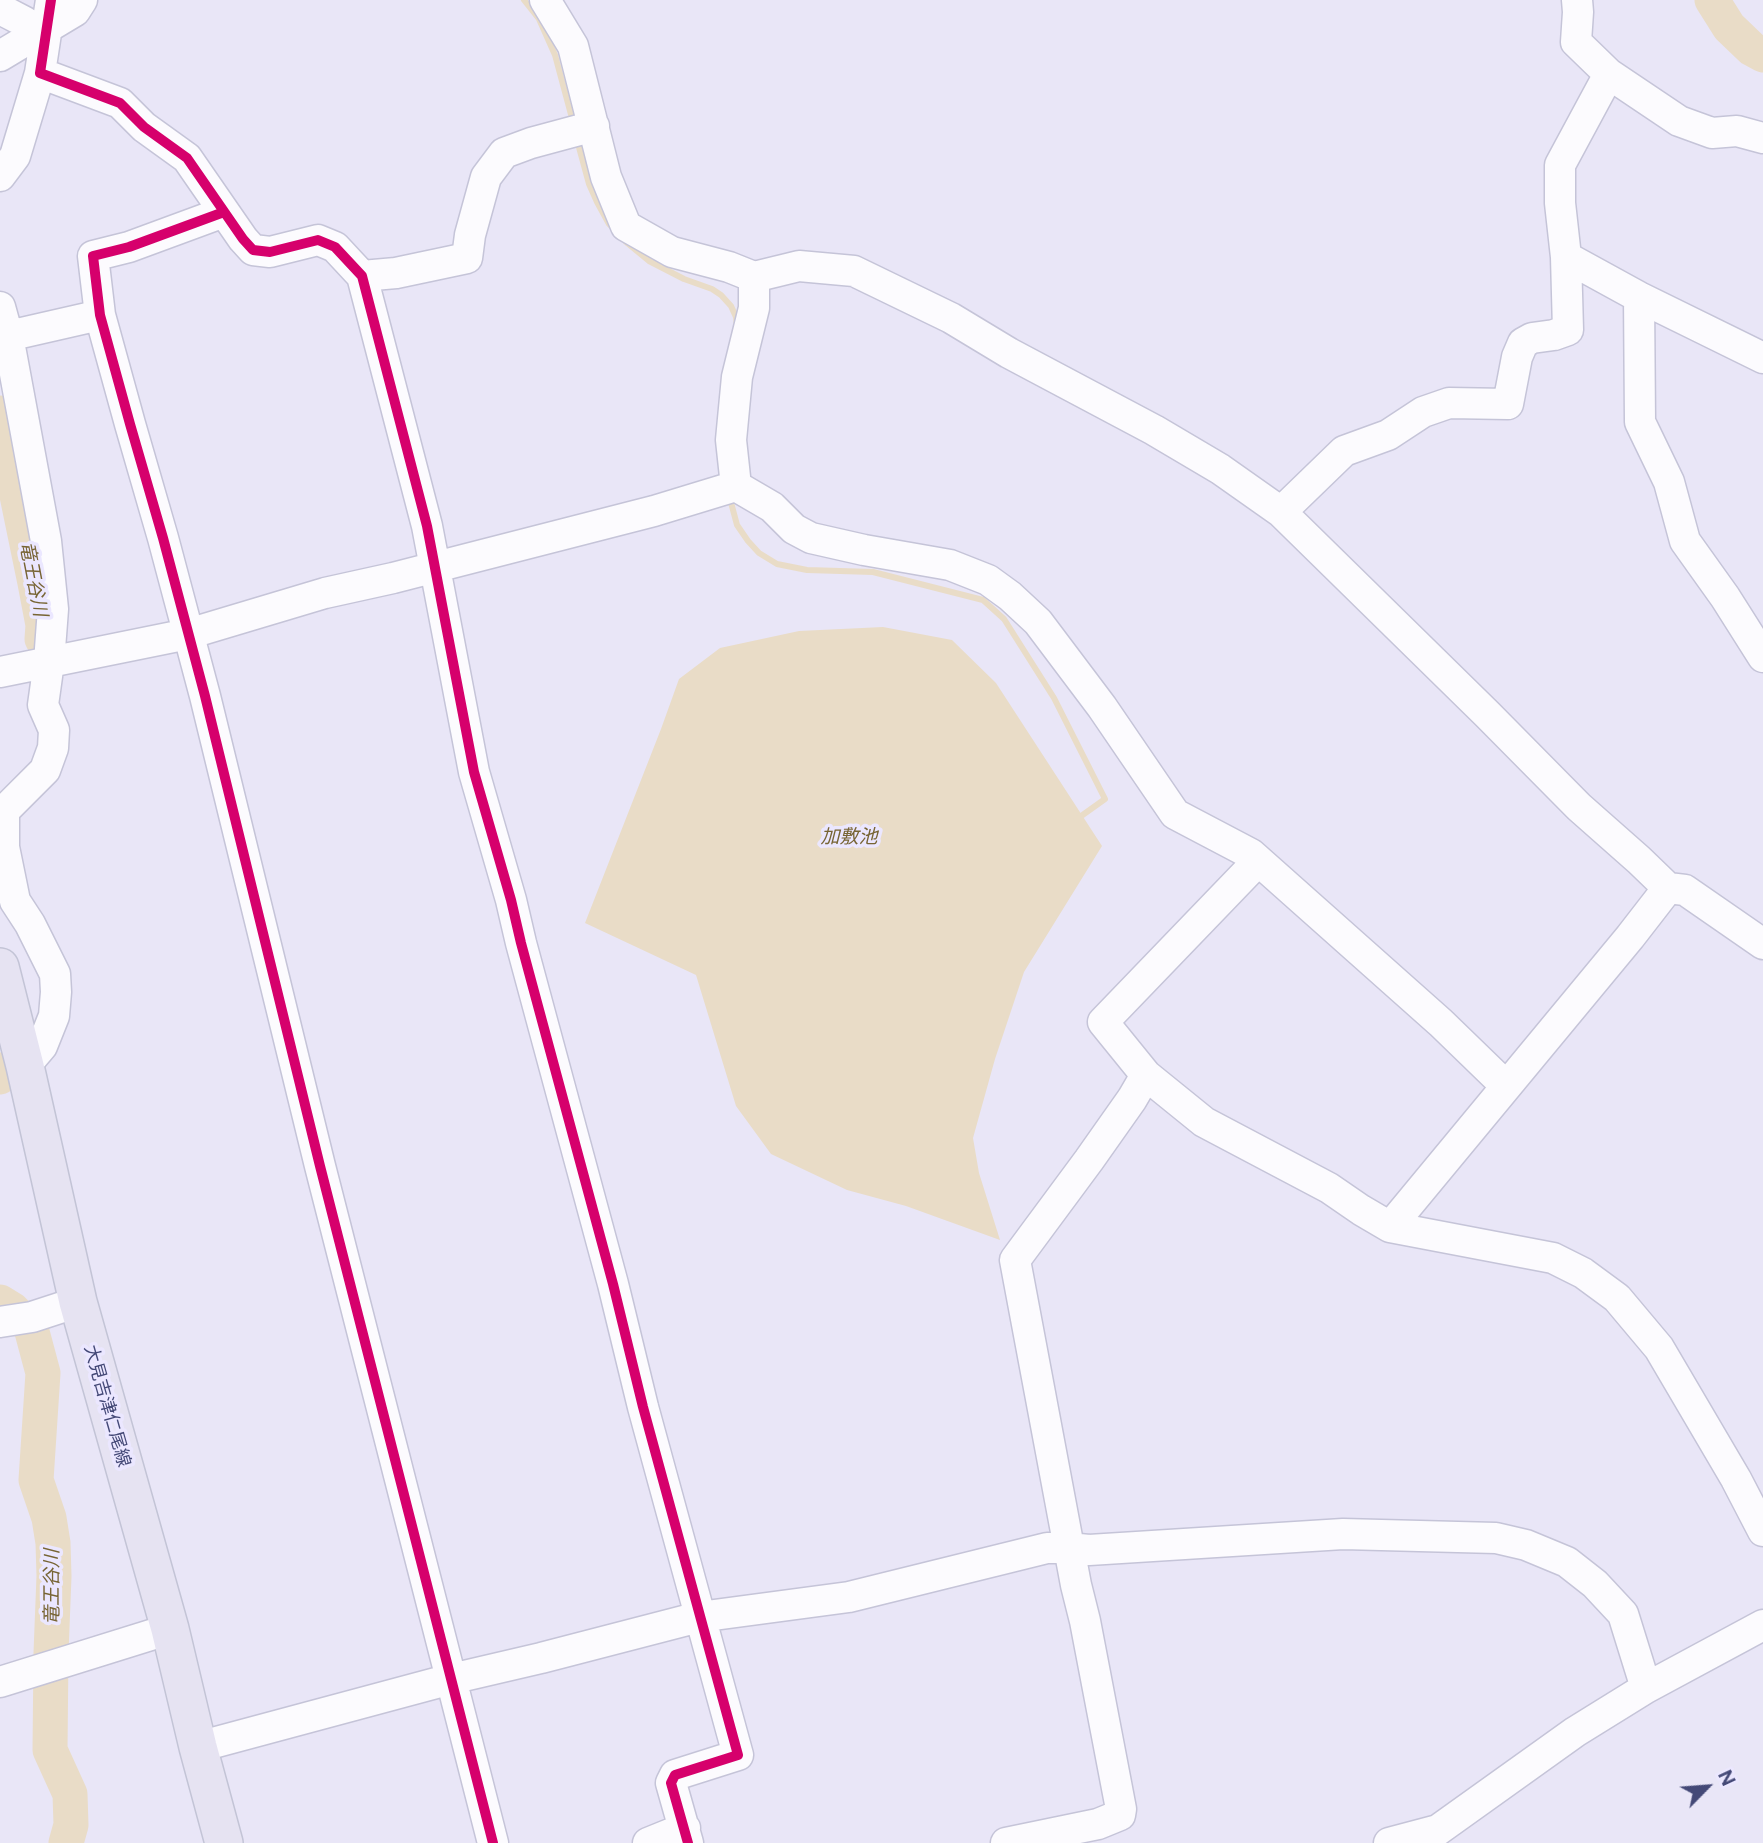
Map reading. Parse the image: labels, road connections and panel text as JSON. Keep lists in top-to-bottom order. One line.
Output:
{"streets":{"main road":["大見吉津仁尾線"]},"water":["竜王谷川","加敷池"],"north":"top right"}
